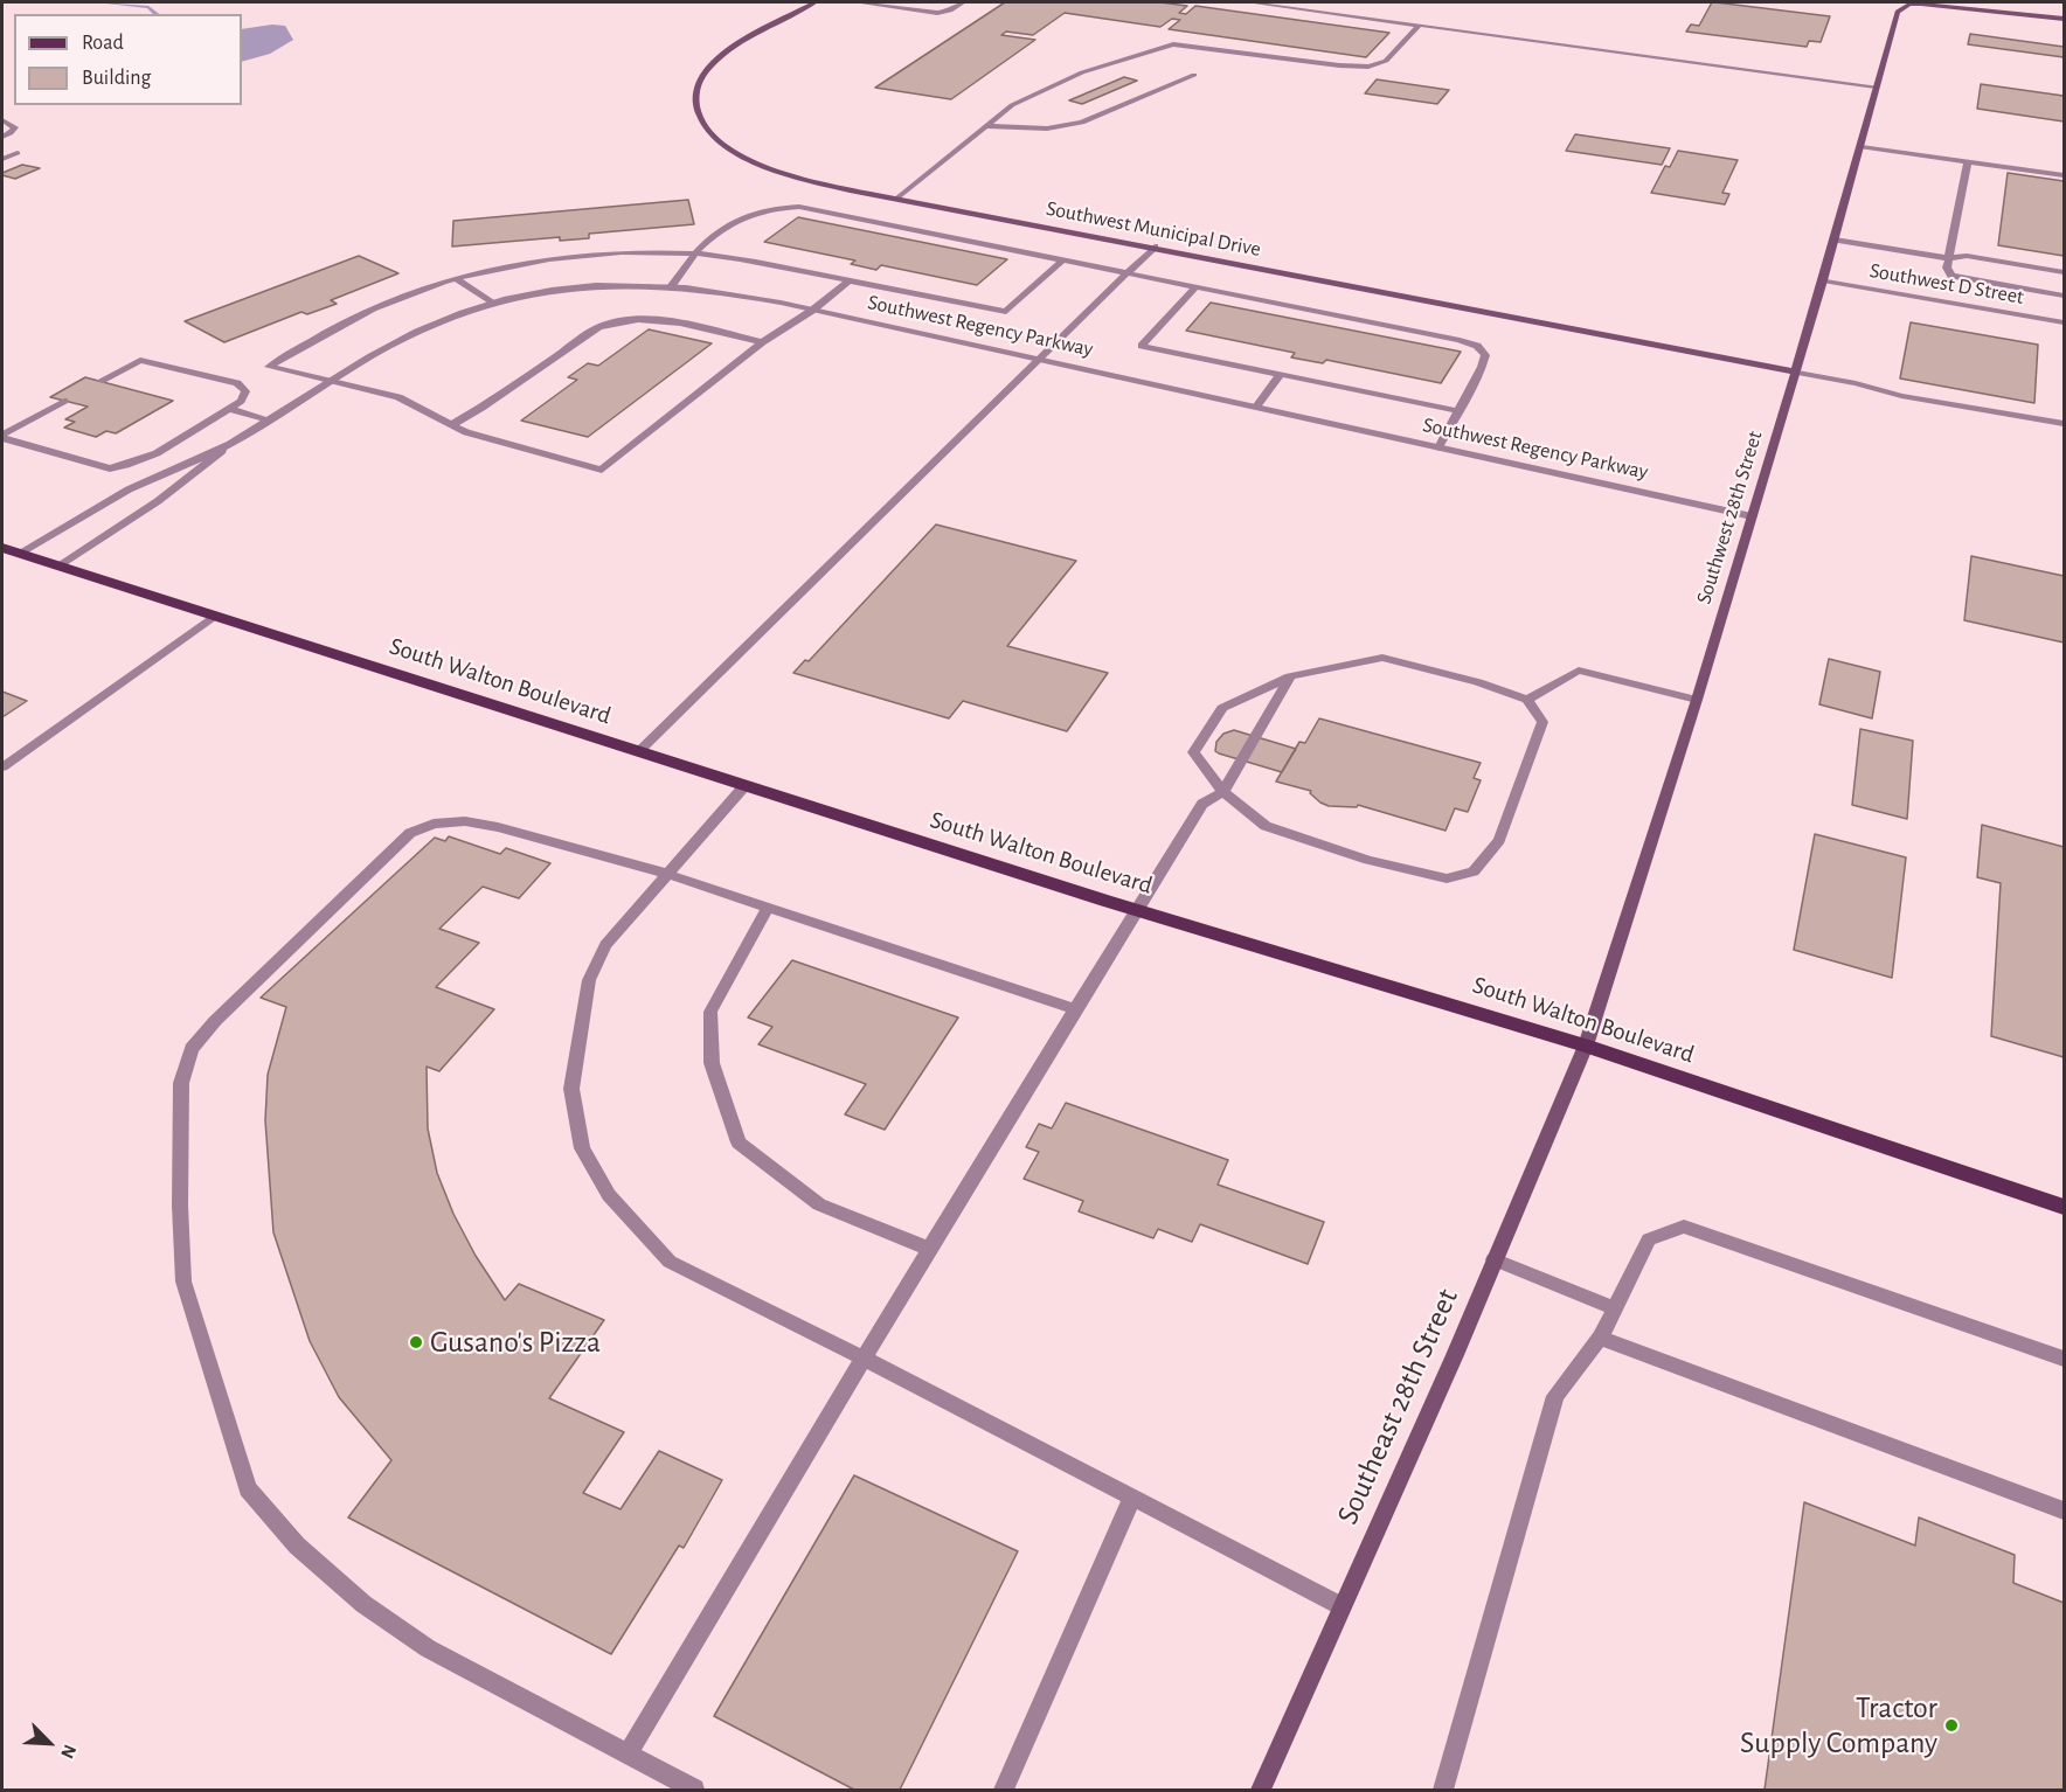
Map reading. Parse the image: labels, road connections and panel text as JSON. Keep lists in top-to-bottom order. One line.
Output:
{"streets":{"main road":["South Walton Boulevard"],"street":["Southwest Municipal Drive","Southwest D Street","Southwest Regency Parkway","Southwest 28th Street","Southeast 28th Street"]},"crossings":[["Southwest Municipal Drive","Southwest 28th Street"],["Southwest D Street","Southwest 28th Street"],["Southwest Regency Parkway","Southwest 28th Street"],["Southwest Regency Parkway","South Walton Boulevard"],["Southwest 28th Street","South Walton Boulevard"],["Southwest 28th Street","Southeast 28th Street"],["South Walton Boulevard","Southeast 28th Street"]],"places":["Gusano's Pizza","Tractor Supply Company"],"legend":["Road","Building"],"north":"bottom right"}
